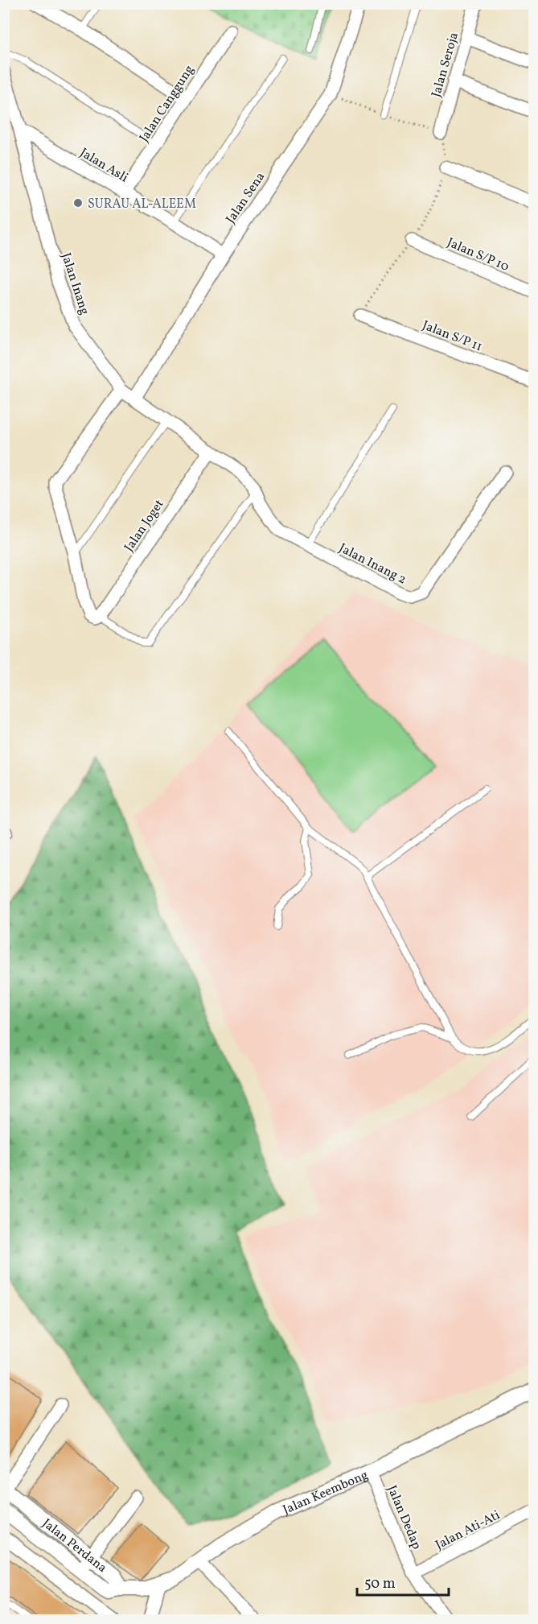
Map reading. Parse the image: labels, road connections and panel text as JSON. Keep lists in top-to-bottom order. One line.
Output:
{"streets":{"street":["Jalan Seroja","Jalan Canggung","Jalan Asli","Jalan Sena","Jalan S/P 10","Jalan Inang","Jalan S/P 11","Jalan Joget","Jalan Inang 2","Jalan Keembong","Jalan Dedap","Jalan Ati-Ati","Jalan Perdana"]},"crossings":[["Jalan Canggung","Jalan Asli"],["Jalan Asli","Jalan Sena"],["Jalan Asli","Jalan Inang"],["Jalan Sena","Jalan Inang"],["Jalan Inang","Jalan Joget"],["Jalan Inang","Jalan Inang 2"],["Jalan Keembong","Jalan Dedap"],["Jalan Keembong","Jalan Perdana"],["Jalan Dedap","Jalan Ati-Ati"]],"places":["SURAU AL-ALEEM"],"scale_bar":"50 m"}
